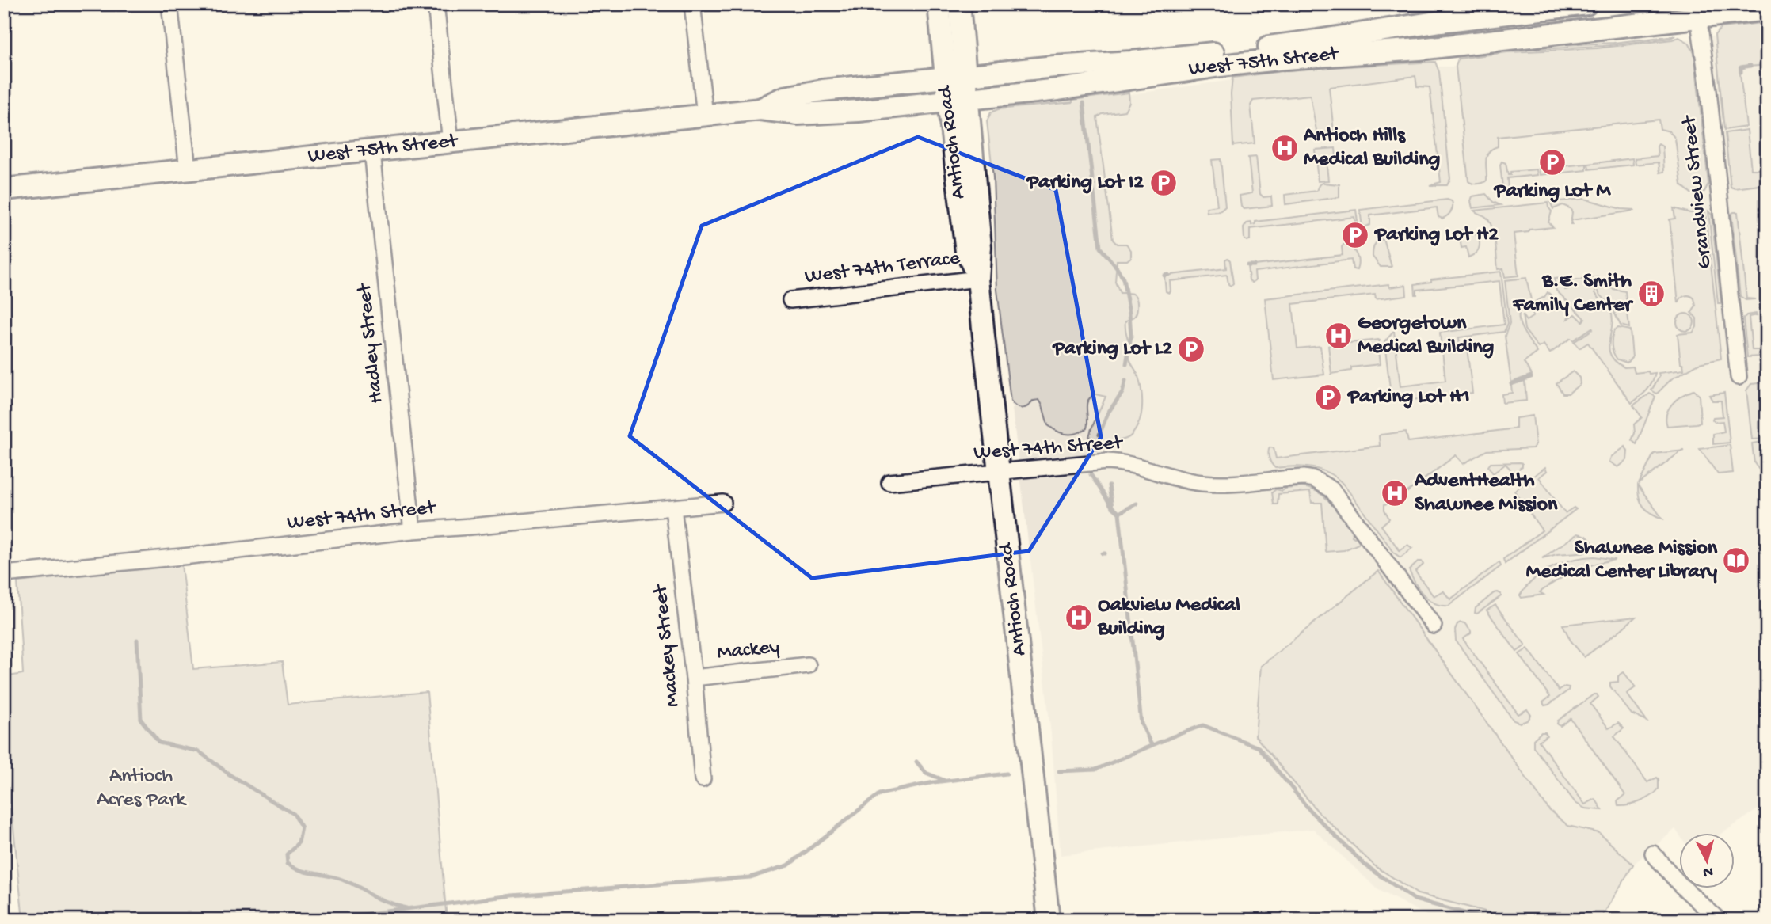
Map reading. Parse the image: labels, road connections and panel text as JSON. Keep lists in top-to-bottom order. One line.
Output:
{"streets":{"main road":["West 75th Street","Antioch Road"],"street":["Grandview Street","West 74th Terrace","Hadley Street","West 74th Street","Mackey Street","Mackey"]},"crossings":[["West 75th Street","Antioch Road"],["West 75th Street","Grandview Street"],["West 75th Street","Hadley Street"],["Antioch Road","West 74th Terrace"],["Antioch Road","West 74th Street"],["Hadley Street","West 74th Street"],["West 74th Street","Mackey Street"],["Mackey Street","Mackey"]],"parks":["Antioch Acres Park"],"places":{"hospital":["Antioch Hills Medical Building","Georgetown Medical Building","AdventHealth Shawnee Mission","Oakview Medical Building"],"parking":["Parking Lot M","Parking Lot I2","Parking Lot H2","Parking Lot L2","Parking Lot H1"],"building":["B.E. Smith Family Center"],"library":["Shawnee Mission Medical Center Library"]},"north":"bottom"}
